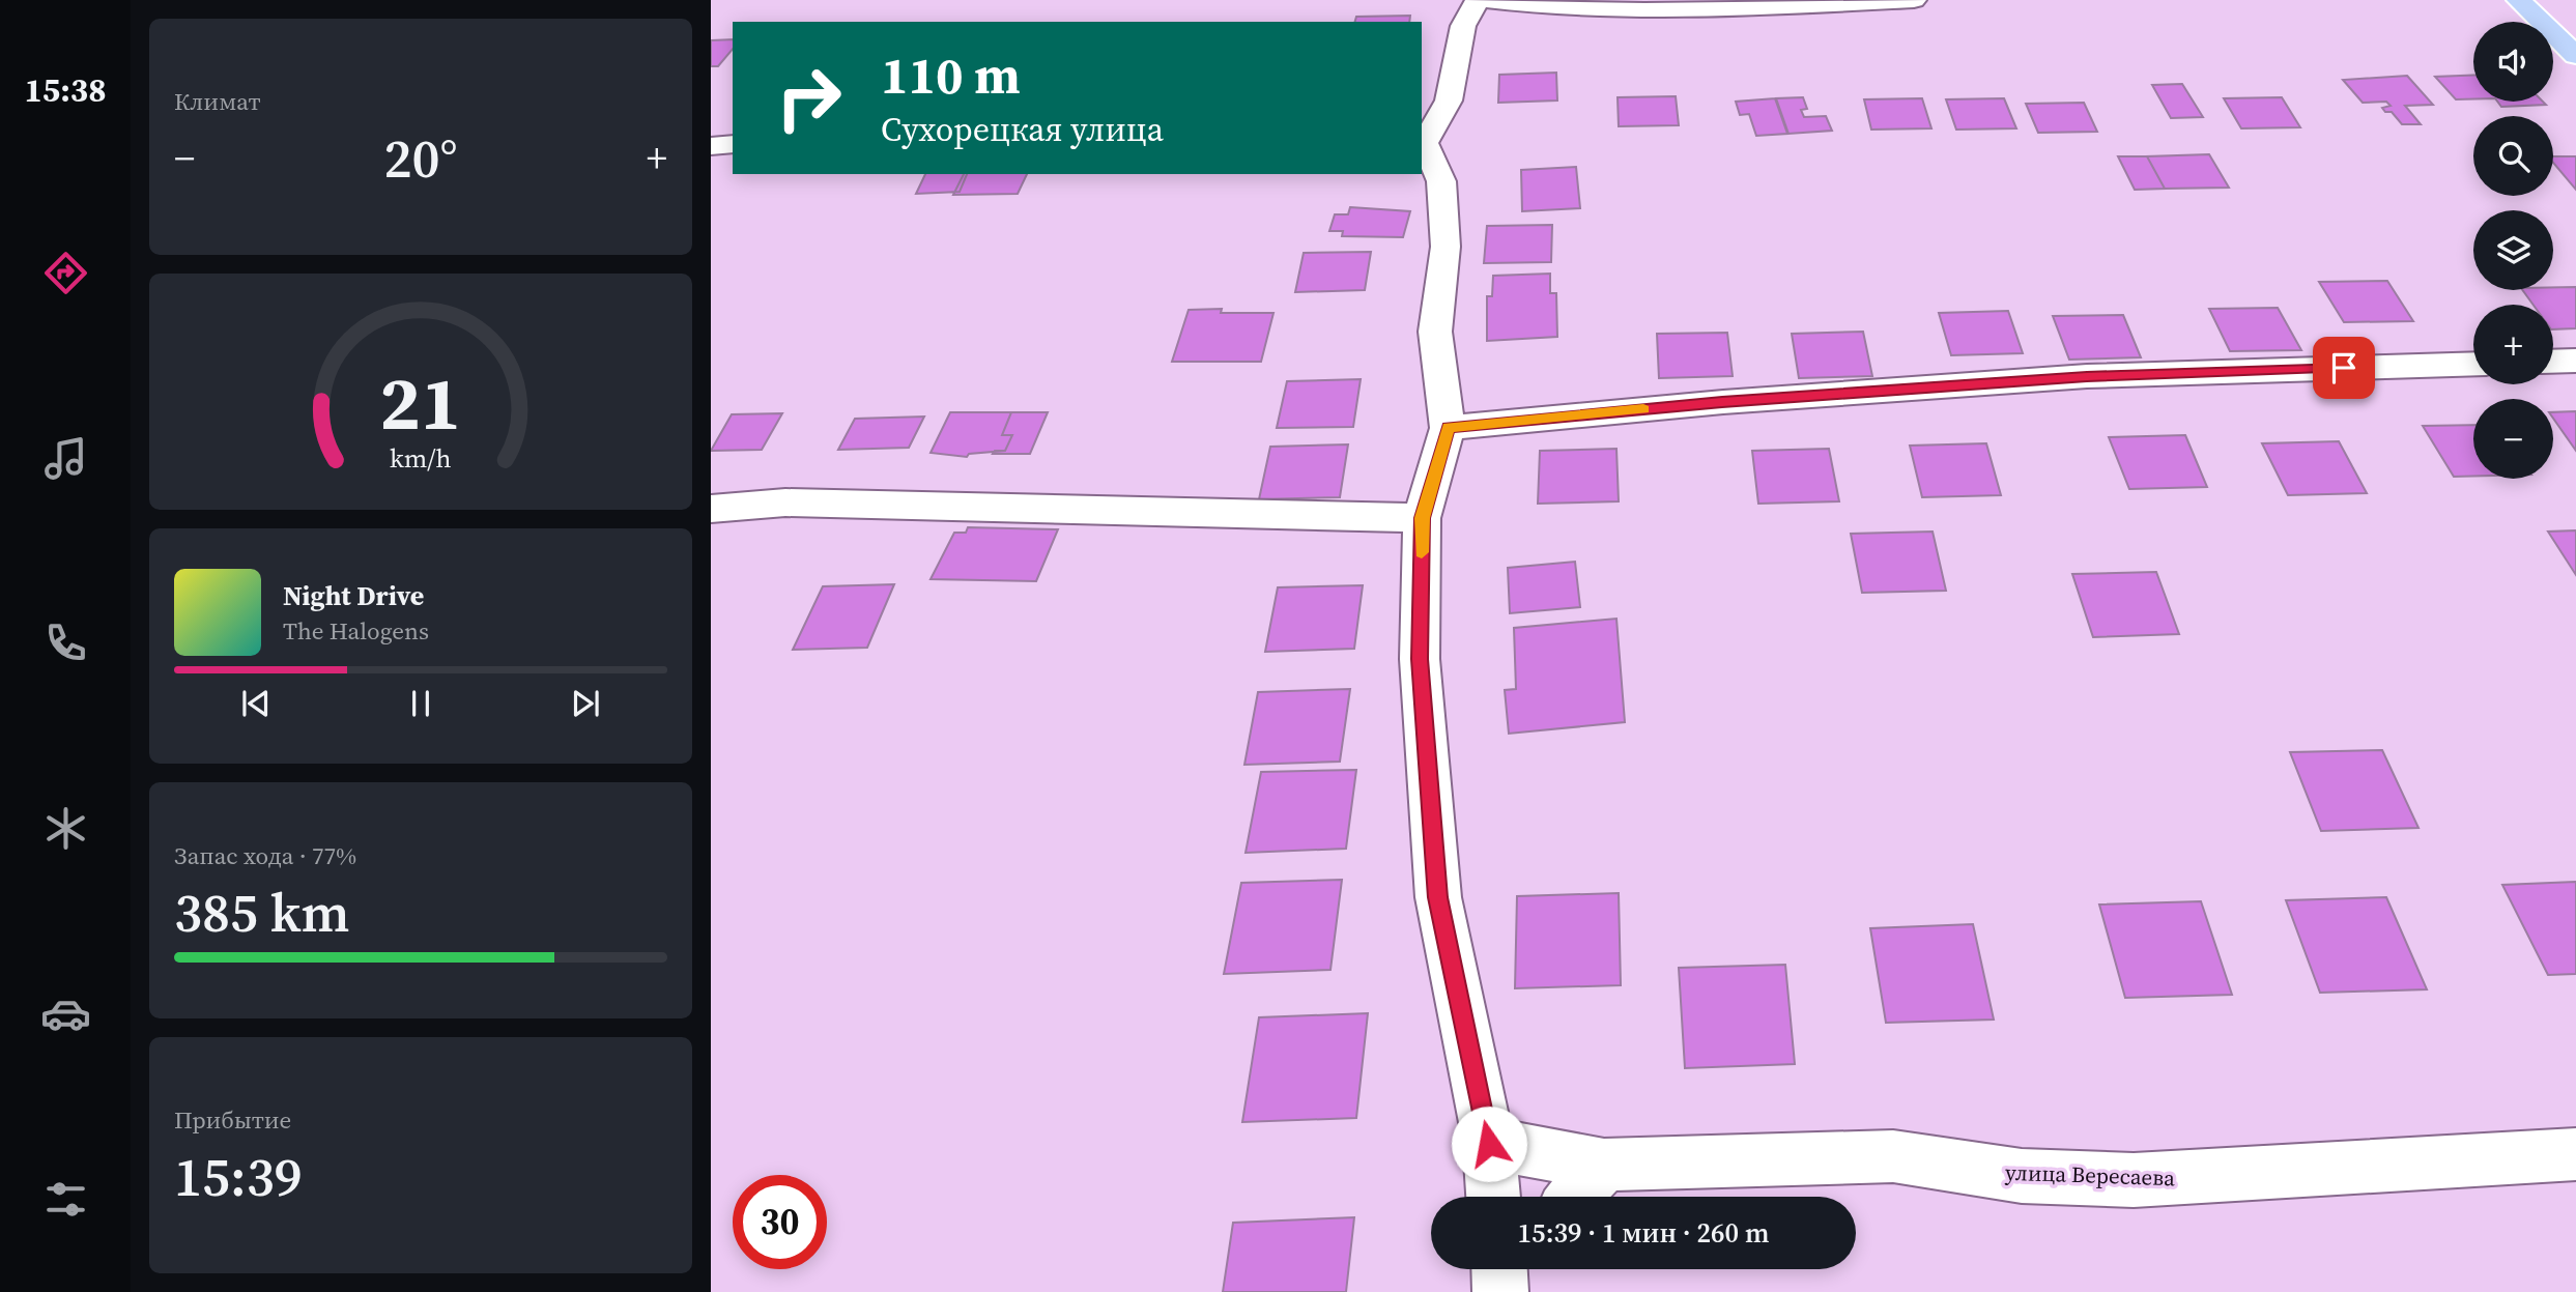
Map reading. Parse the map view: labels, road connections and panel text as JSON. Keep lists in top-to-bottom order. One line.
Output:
{"streets":{"street":["улица Вересаева"]},"page":{"tabs":"15:38","tile":["Климат",["Запас хода · 77%","385 km"],["Прибытие","15:39"]],"map_buttons":["+","−"],"turn":["110 m","Сухорецкая улица"],"heat":["−","20°","+"],"song":["Night Drive","The Halogens"],"limit":"30","trip":"15:39 · 1 мин · 260 m","gauge":["21","km/h"]}}
